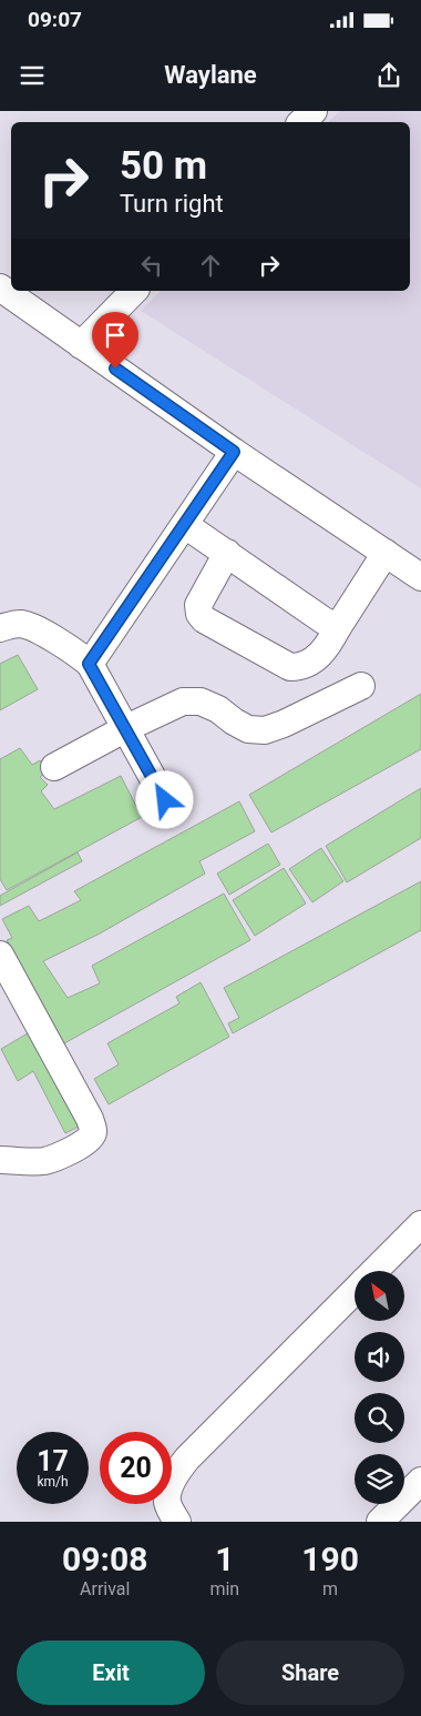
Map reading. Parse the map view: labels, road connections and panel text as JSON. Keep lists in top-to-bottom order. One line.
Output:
{"north":"top left","page":{"status":"09:07","header":"Waylane","turn":["50 m","Turn right"],"speed":"17 km/h","limit":"20","eta":["09:08","Arrival","1","min","190","m"],"buttons":["Exit","Share"]}}
